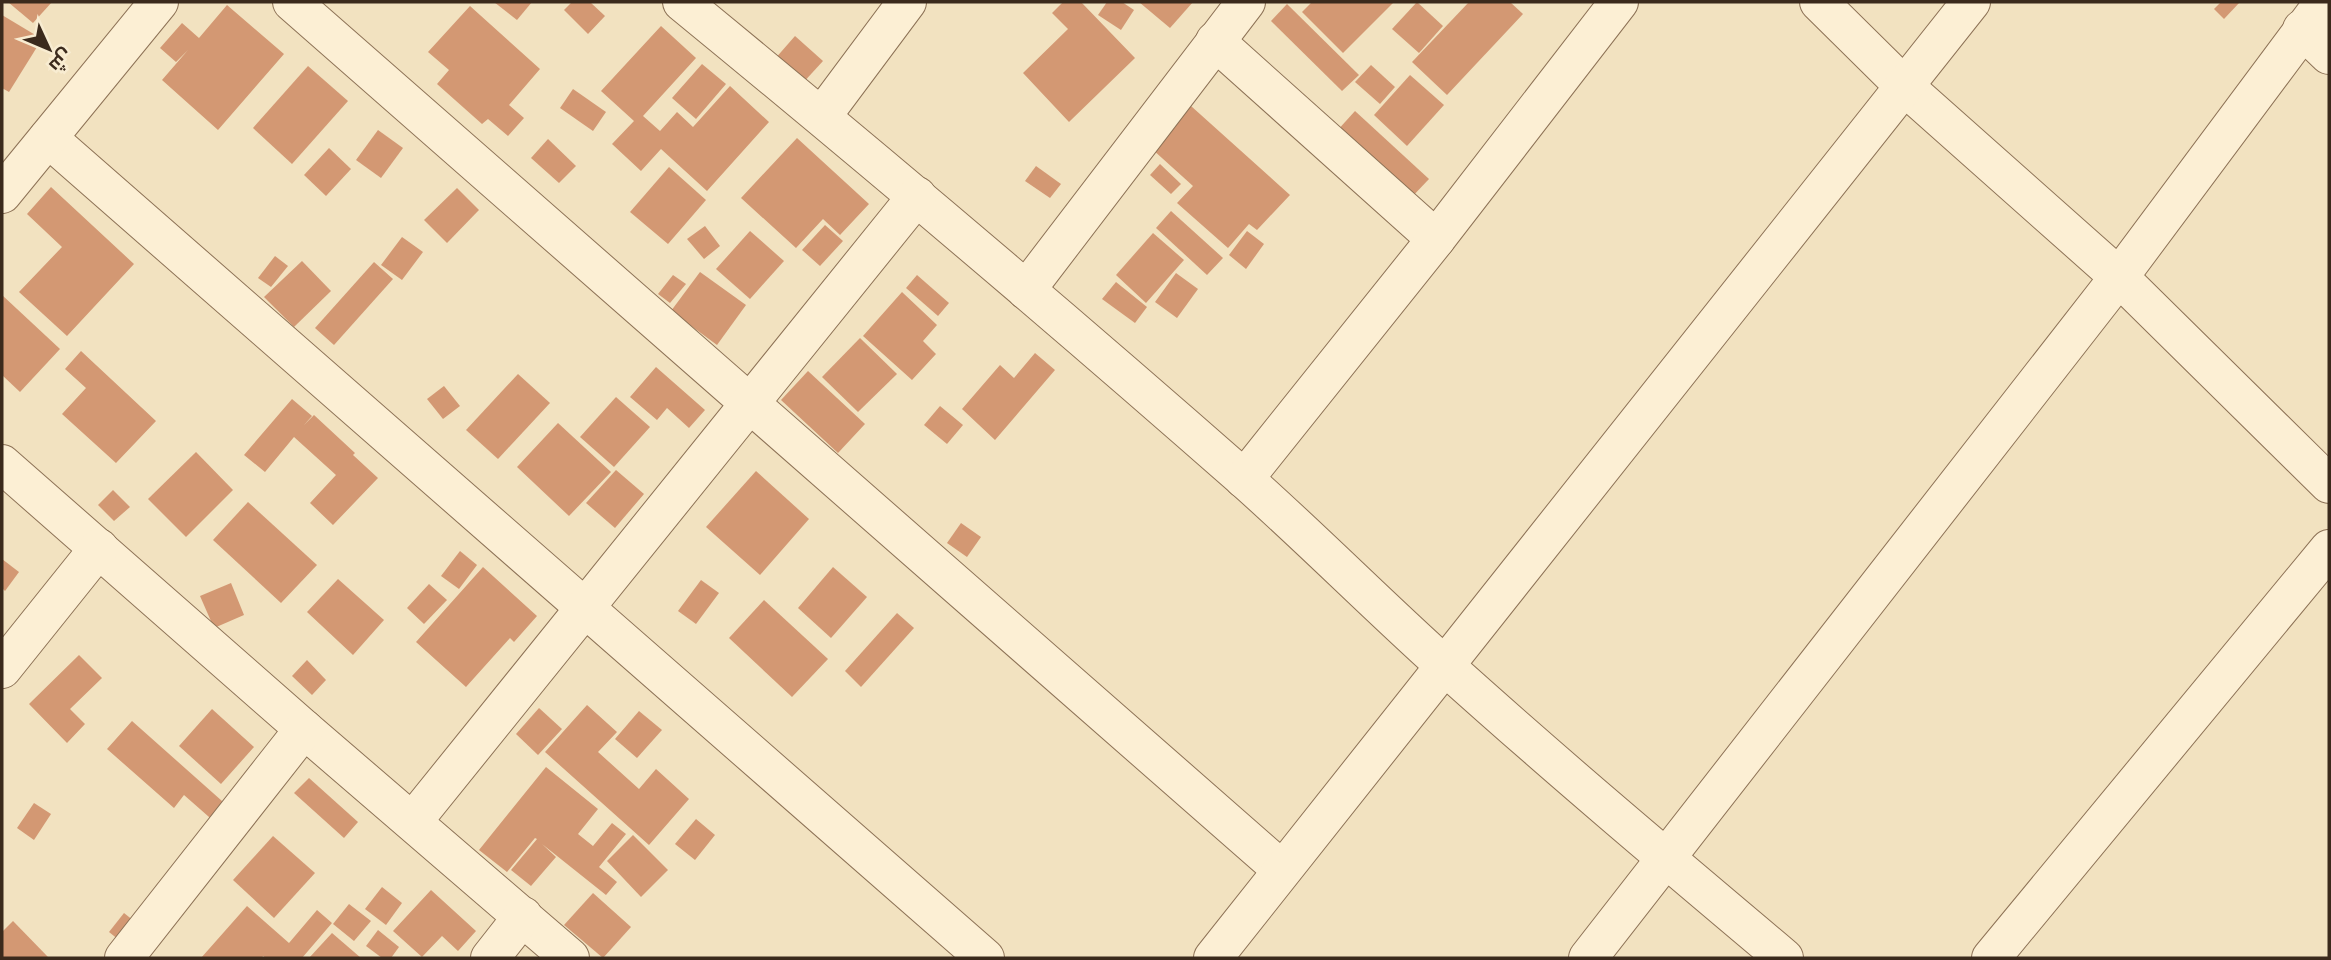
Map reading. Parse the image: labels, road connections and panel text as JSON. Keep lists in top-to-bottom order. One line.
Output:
{"north":"bottom right"}
